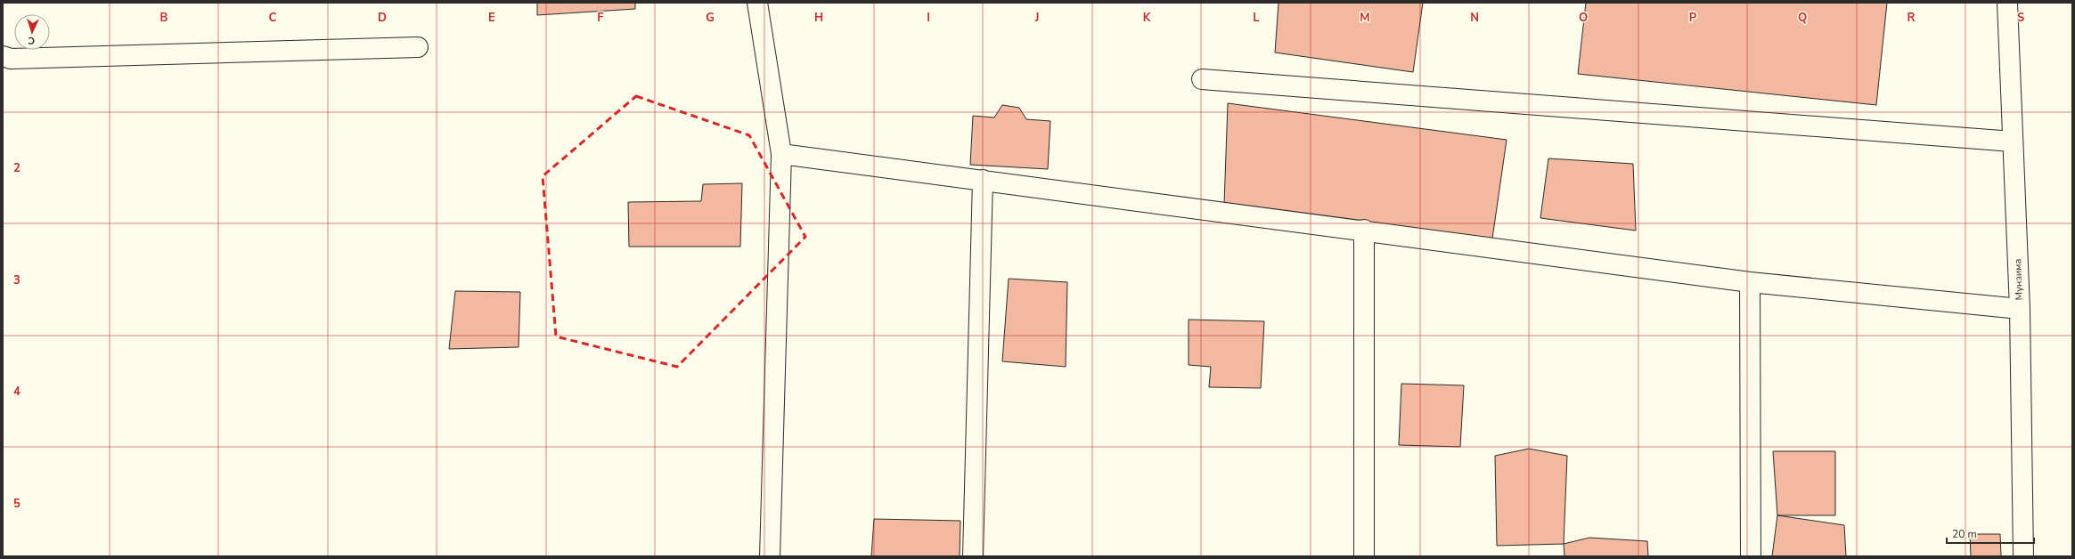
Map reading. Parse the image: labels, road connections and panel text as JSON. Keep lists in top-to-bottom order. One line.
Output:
{"streets":{"street":["Мунзима"]},"scale_bar":"20 m","north":"bottom","grid":{"columns":["B","C","D","E","F","G","H","I","J","K","L","M","N","O","P","Q","R","S"],"rows":["2","3","4","5"]}}
